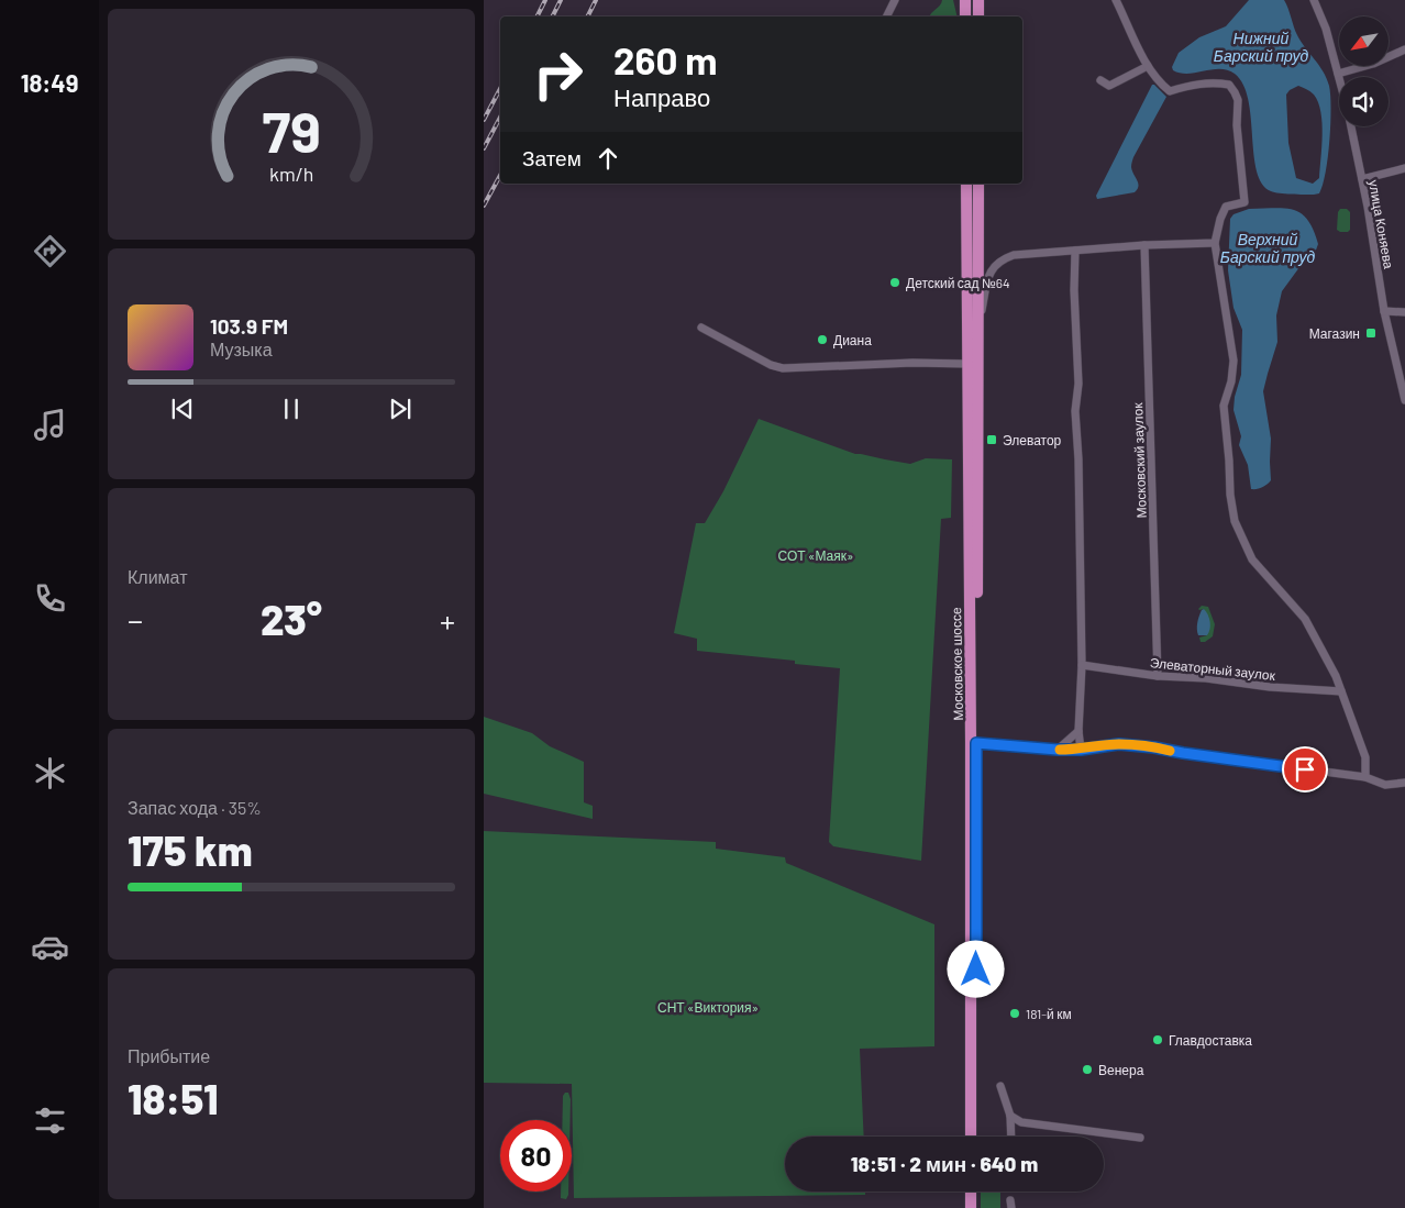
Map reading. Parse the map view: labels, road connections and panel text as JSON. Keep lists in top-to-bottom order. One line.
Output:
{"streets":{"highway":["Московское шоссе"],"street":["улица Коняева","Московский заулок","Элеваторный заулок"]},"crossings":[["Московский заулок","Элеваторный заулок"]],"water":["Нижний Барский пруд","Верхний Барский пруд"],"parks":["СОТ «Маяк»","СНТ «Виктория»"],"places":{"other":["Детский сад №64","Диана","181-й км","Главдоставка","Венера"],"transit":["Магазин","Элеватор"]},"north":"bottom left","page":{"tabs":"18:49","turn":["260 m","Направо"],"then":"Затем","song":["103.9 FM","Музыка"],"tile":["Климат",["Запас хода · 35%","175 km"],["Прибытие","18:51"]],"heat":["−","23°","+"],"limit":"80","trip":"18:51 · 2 мин · 640 m","gauge":["79","km/h"]}}
